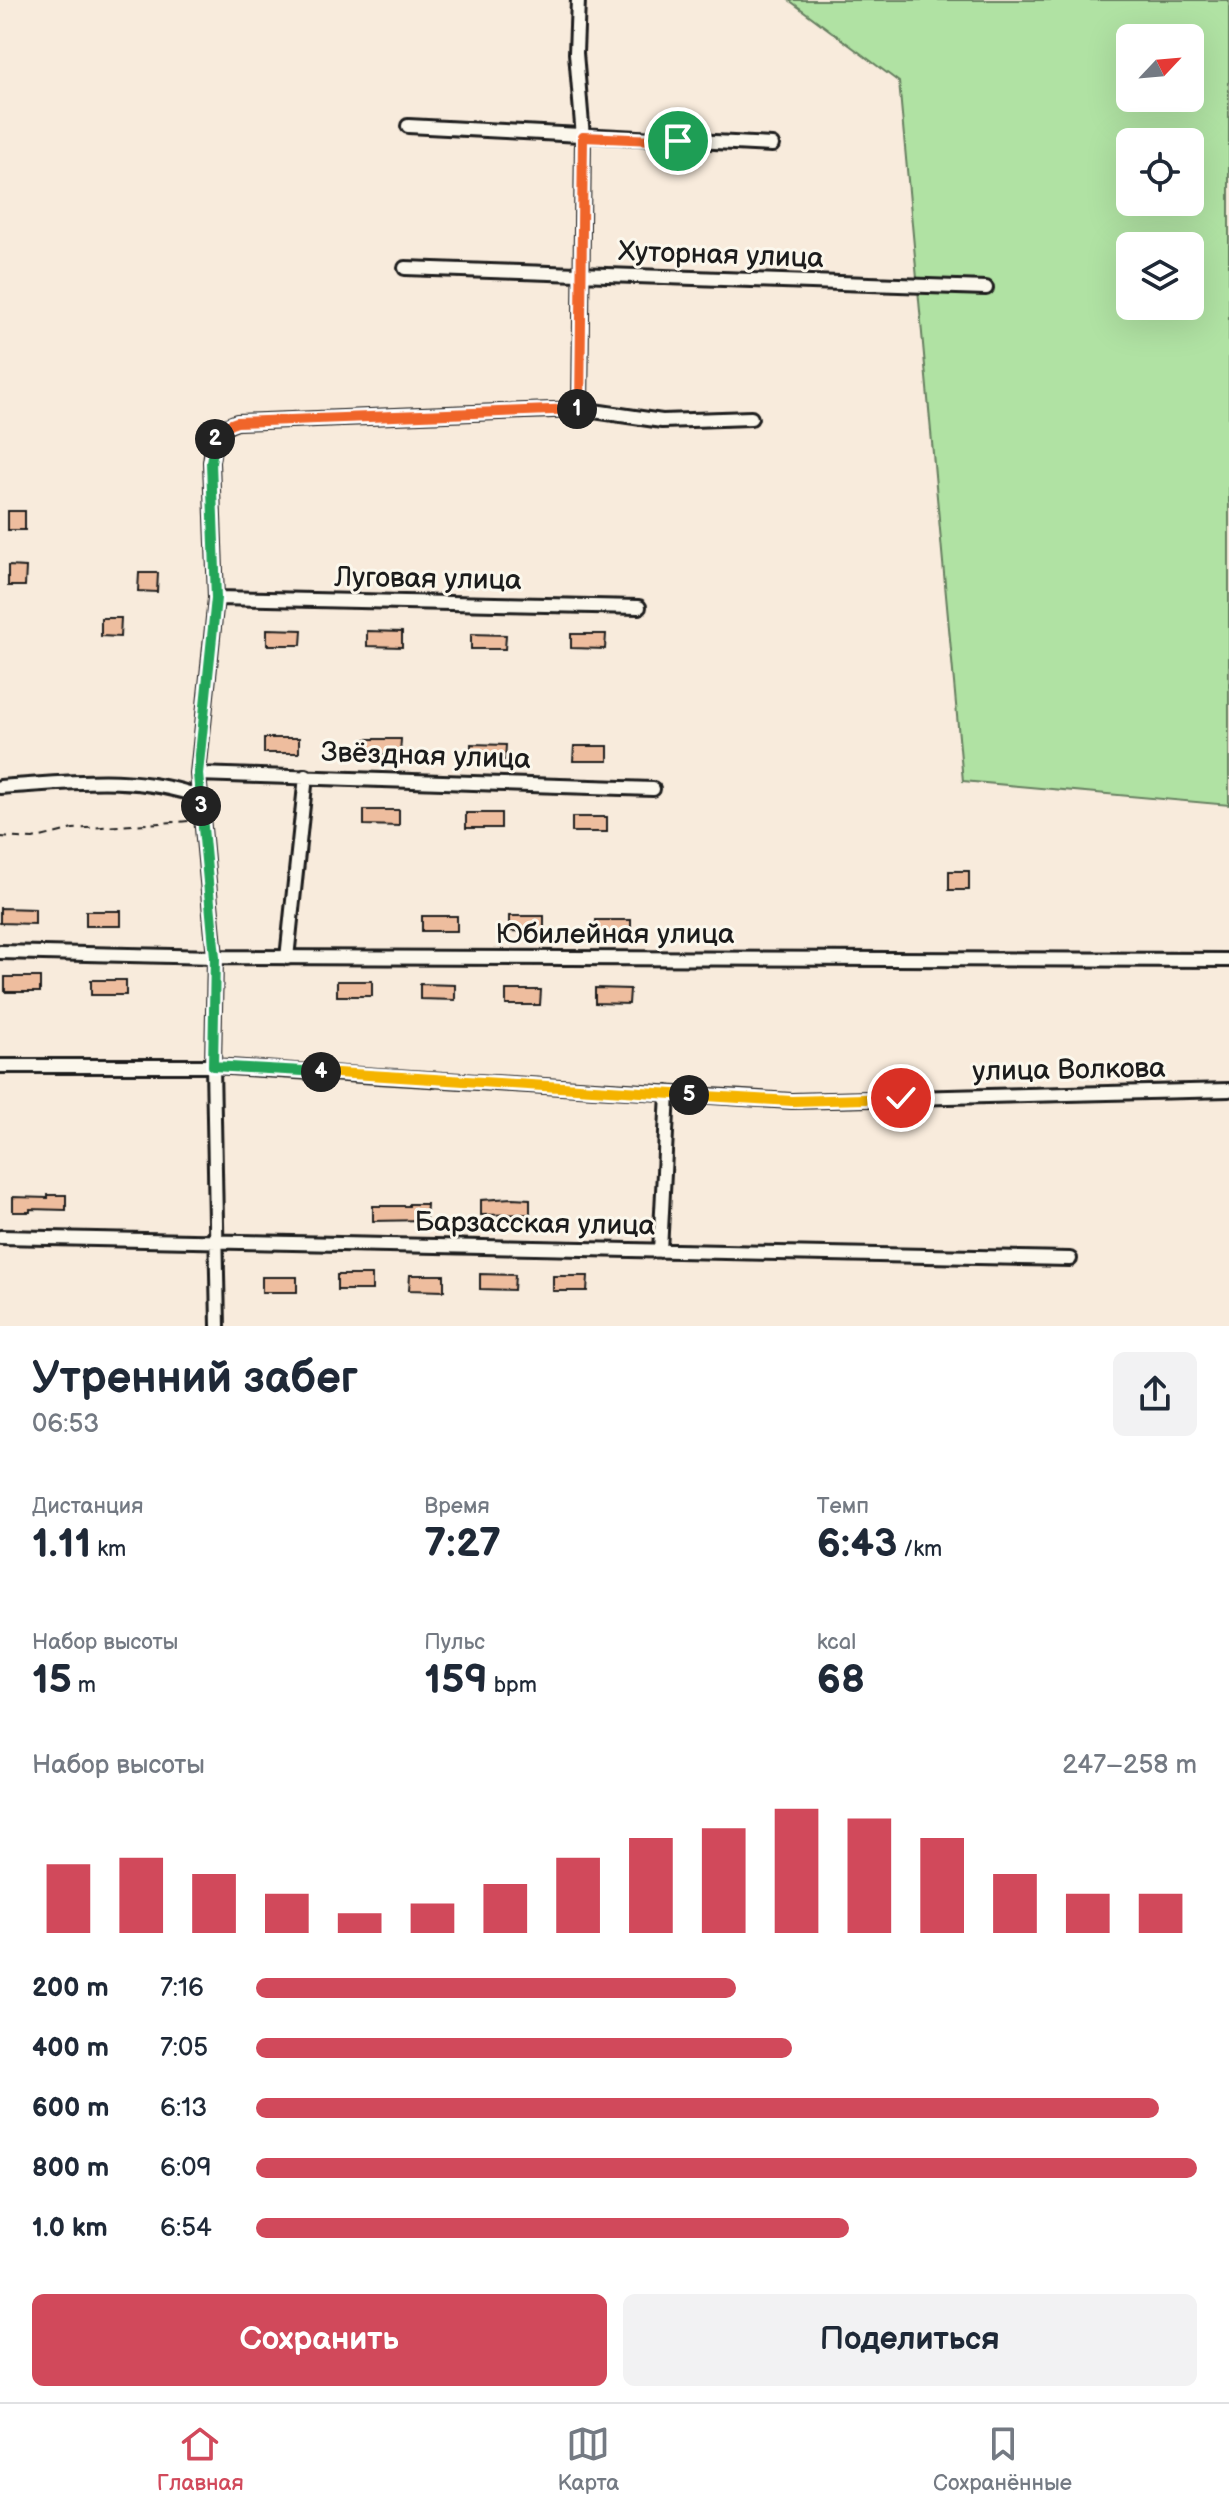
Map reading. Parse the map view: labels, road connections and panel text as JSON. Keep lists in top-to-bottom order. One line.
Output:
{"streets":{"street":["Хуторная улица","Луговая улица","Звёздная улица","Юбилейная улица","улица Волкова","Барзасская улица"]},"north":"top right","page":{"pins":["1","2","3","4","5"],"heading":["Утренний забег","06:53"],"stats":[["Дистанция","1.11 km"],["Время","7:27"],["Темп","6:43 /km"],["Набор высоты","15 m"],["Пульс","159 bpm"],["kcal","68"]],"chart":["Набор высоты","247–258 m"],"list":[{"name":"200 m","note":"7:16"},{"name":"400 m","note":"7:05"},{"name":"600 m","note":"6:13"},{"name":"800 m","note":"6:09"},{"name":"1.0 km","note":"6:54"}],"buttons":["Сохранить","Поделиться"],"tabs":["Главная","Карта","Сохранённые"]}}
